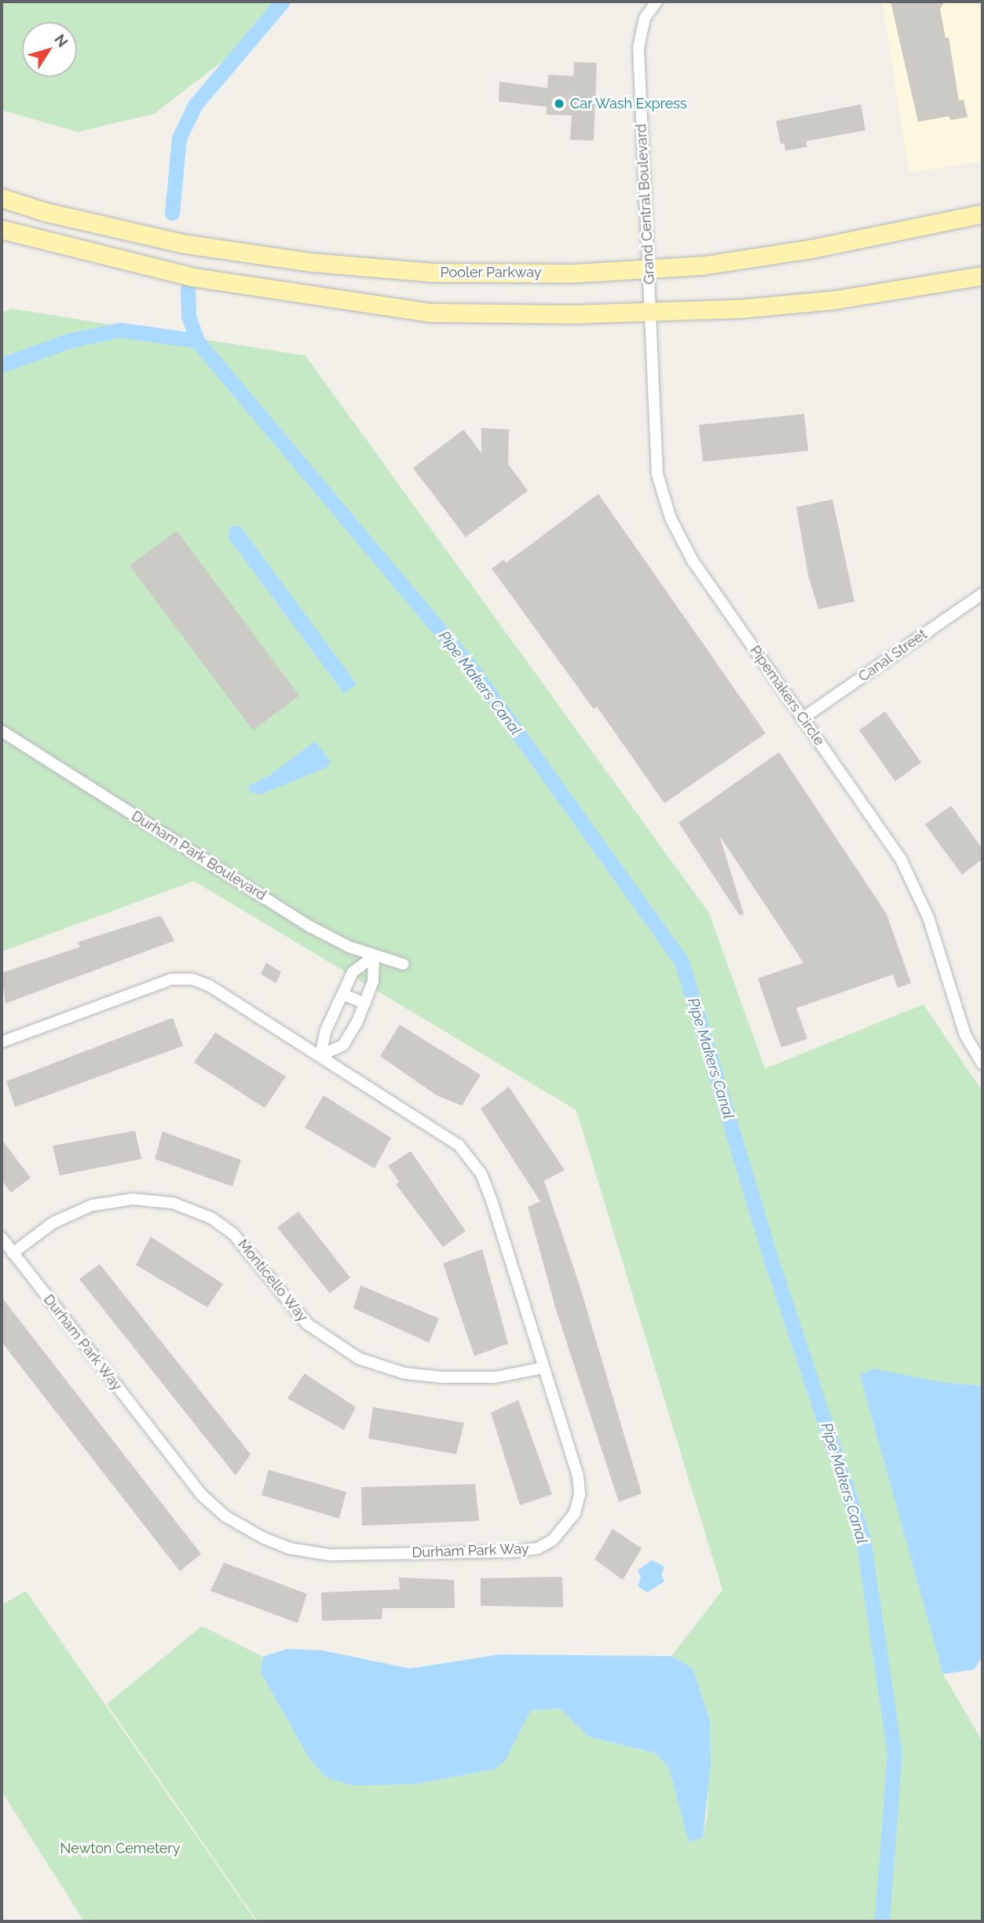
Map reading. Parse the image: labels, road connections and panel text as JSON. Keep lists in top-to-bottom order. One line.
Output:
{"streets":{"main road":["Pooler Parkway"],"street":["Grand Central Boulevard","Canal Street","Pipemakers Circle","Durham Park Boulevard","Monticello Way","Durham Park Way"]},"crossings":[["Grand Central Boulevard","Pooler Parkway"],["Grand Central Boulevard","Pipemakers Circle"],["Canal Street","Pipemakers Circle"],["Monticello Way","Durham Park Way"]],"water":["Pipe Makers Canal"],"parks":["Newton Cemetery"],"places":["Car Wash Express"],"north":"top right"}
